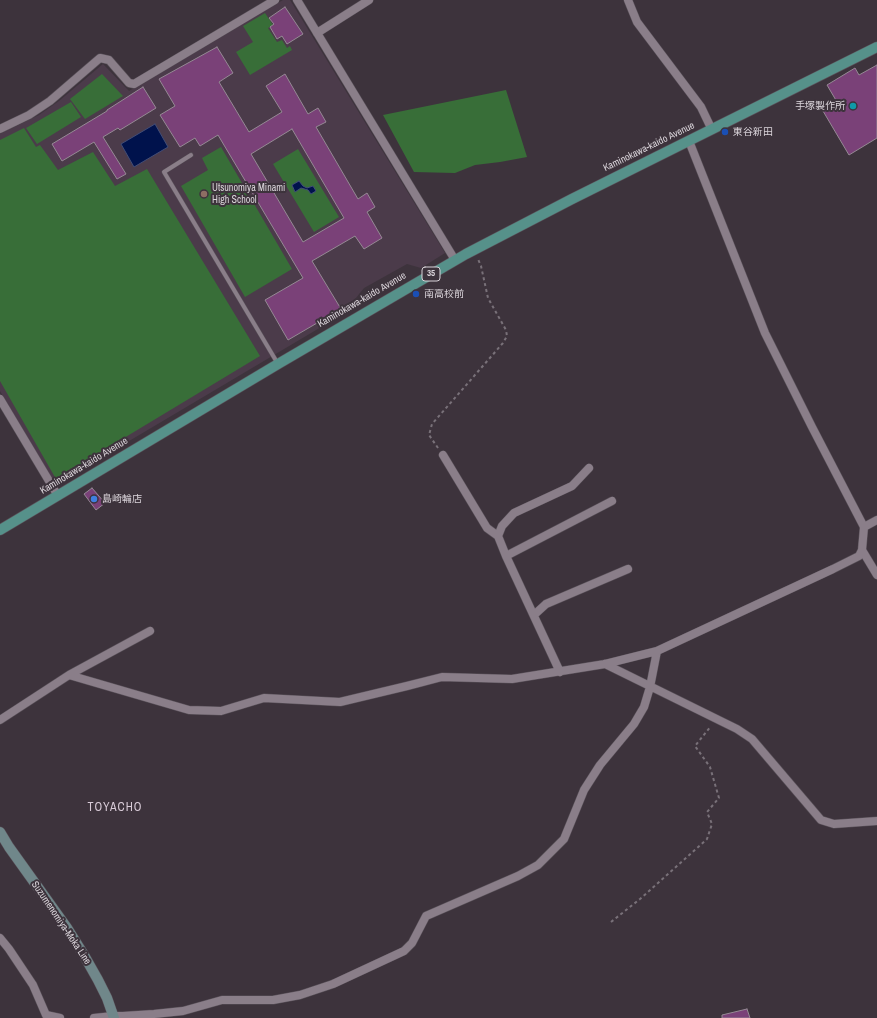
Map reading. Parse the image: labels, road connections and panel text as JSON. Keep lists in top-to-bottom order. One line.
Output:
{"streets":{"main road":["Kaminokawa-kaido Avenue","35","Suzumenomiya-Moka Line"]},"districts":["TOYACHO"],"places":["手塚製作所","東谷新田","Utsunomiya Minami High School","南高校前","島崎輪店"]}
